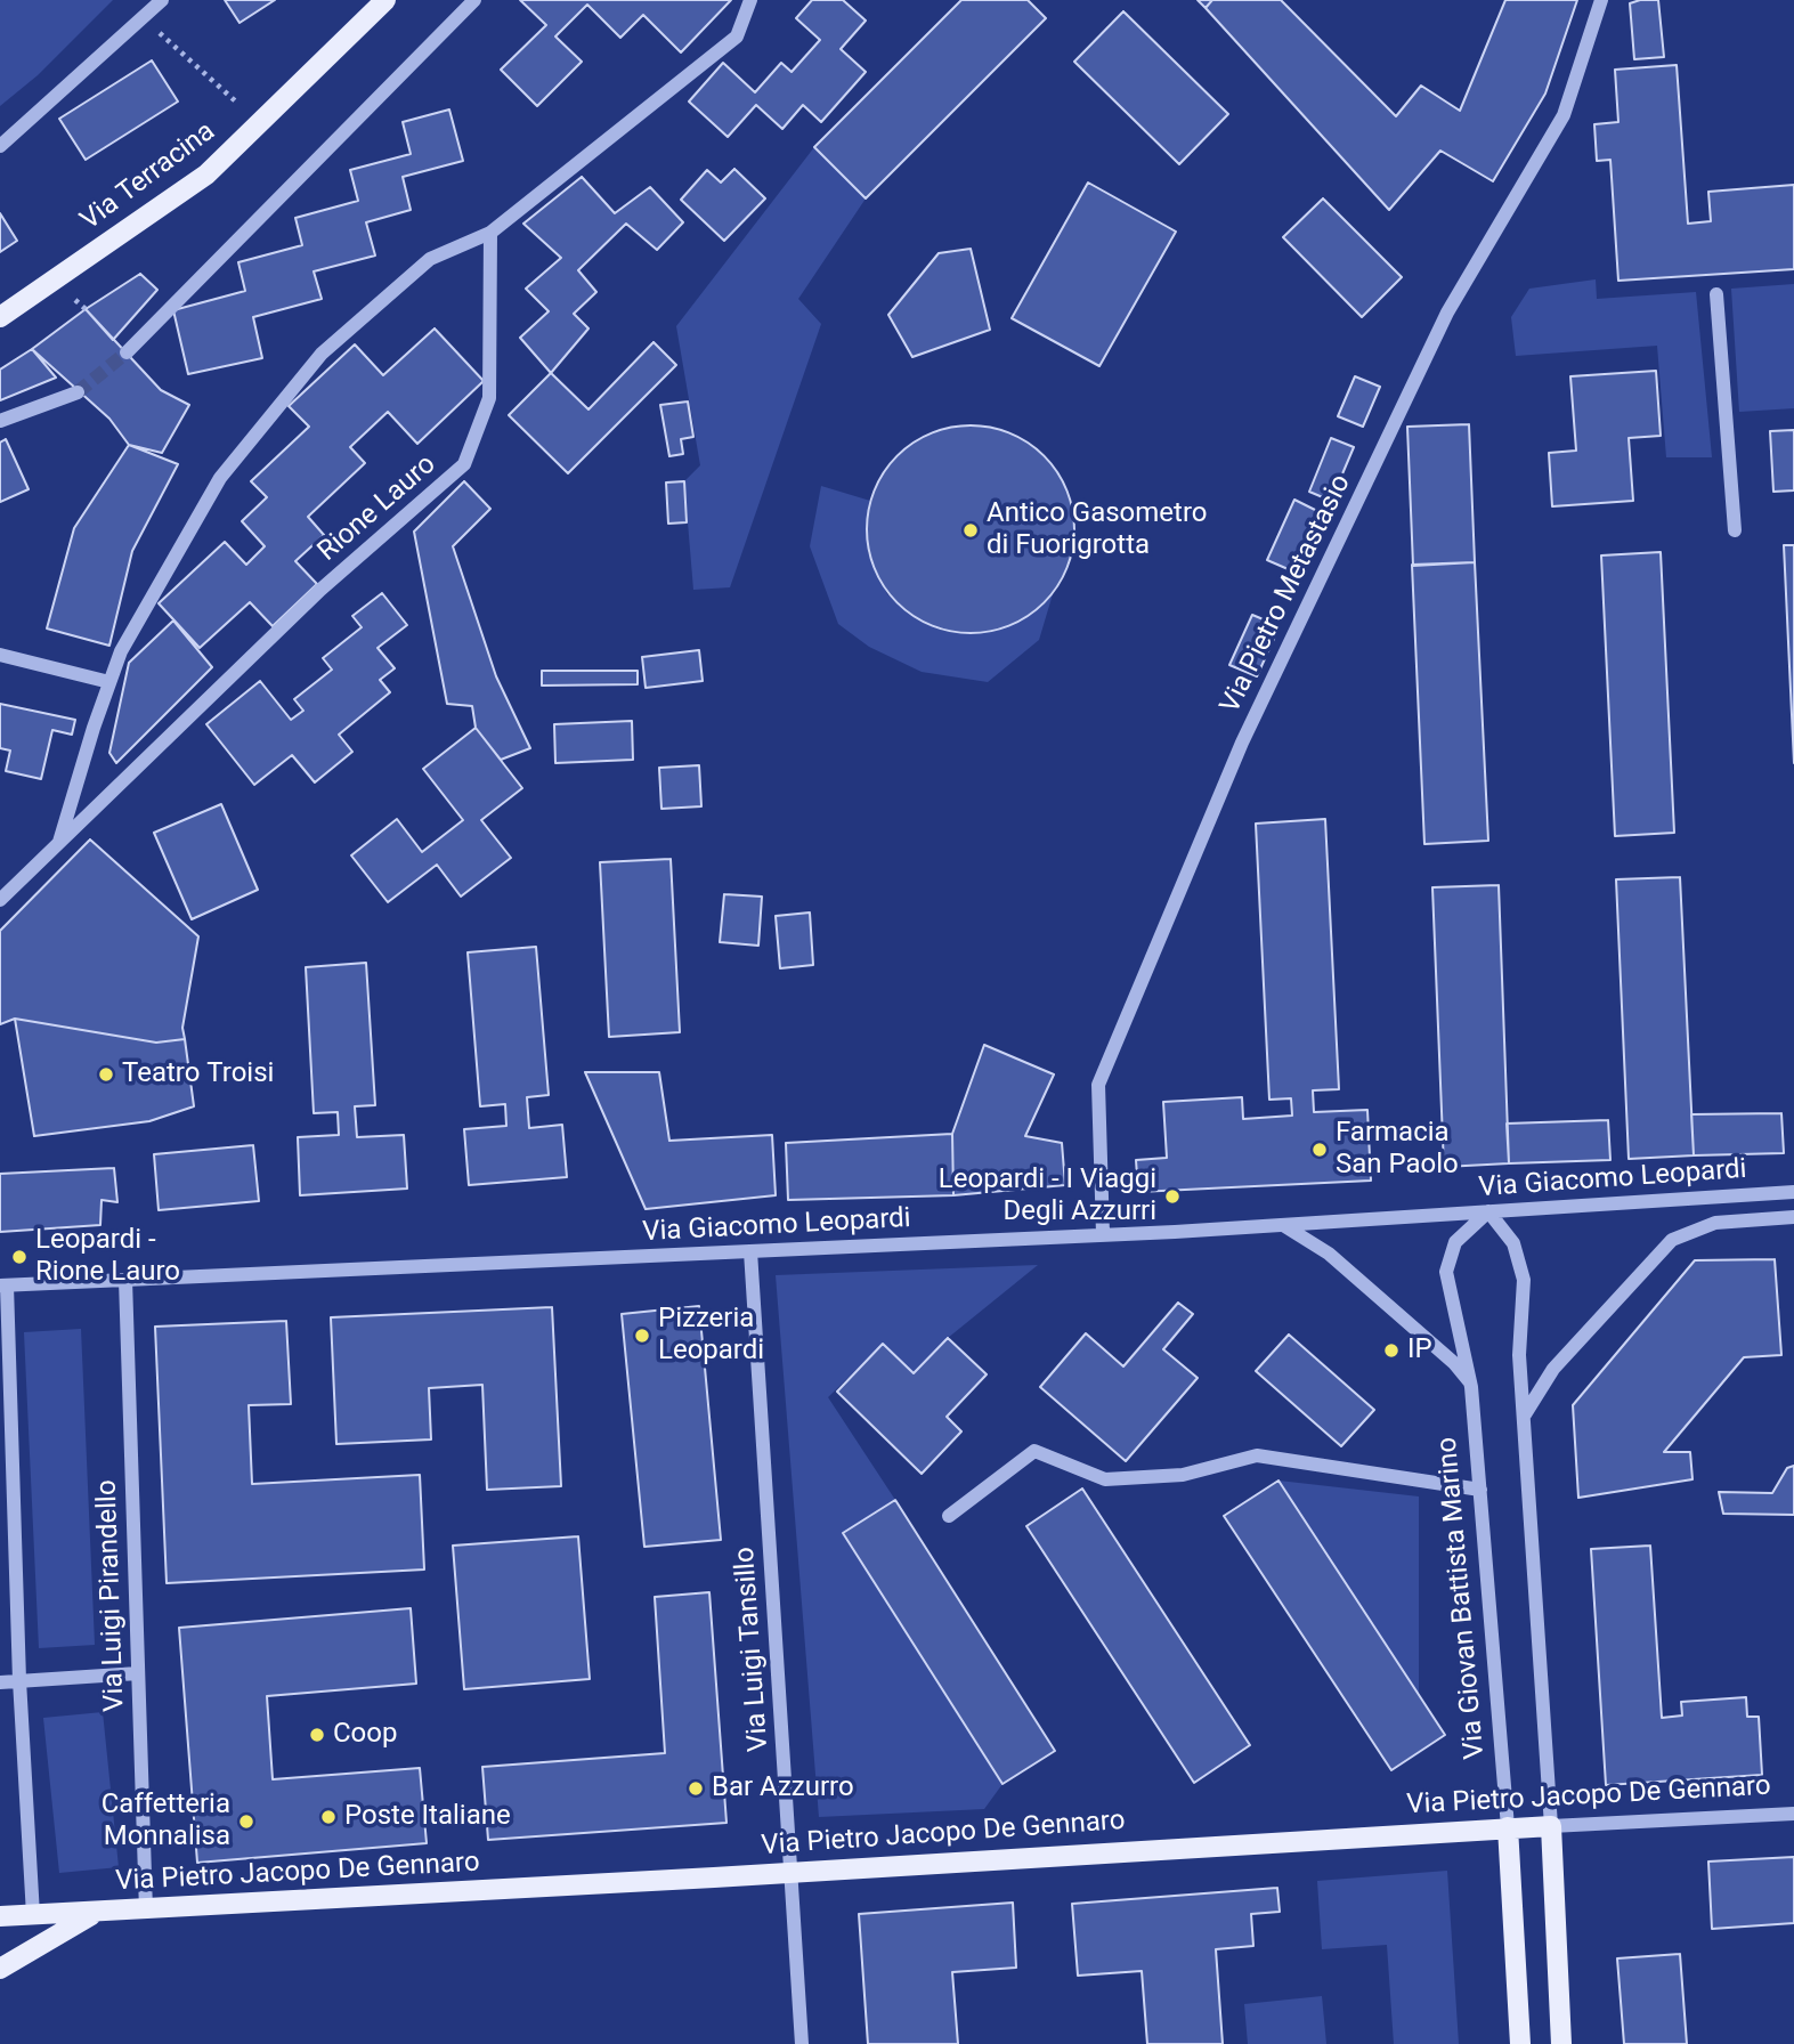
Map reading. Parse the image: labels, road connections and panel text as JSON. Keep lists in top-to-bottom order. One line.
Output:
{"streets":{"main road":["Via Terracina","Via Giovan Battista Marino","Via Pietro Jacopo De Gennaro"],"street":["Rione Lauro","Via Pietro Metastasio","Via Giacomo Leopardi","Via Luigi Pirandello","Via Luigi Tansillo"]},"crossings":[["Via Pietro Metastasio","Via Giacomo Leopardi"],["Via Giacomo Leopardi","Via Luigi Pirandello"],["Via Giacomo Leopardi","Via Giovan Battista Marino"],["Via Giacomo Leopardi","Via Luigi Tansillo"],["Via Luigi Pirandello","Via Pietro Jacopo De Gennaro"],["Via Giovan Battista Marino","Via Pietro Jacopo De Gennaro"],["Via Luigi Tansillo","Via Pietro Jacopo De Gennaro"]],"places":["Antico Gasometro di Fuorigrotta","Teatro Troisi","Farmacia San Paolo","Leopardi - I Viaggi Degli Azzurri","Leopardi - Rione Lauro","Pizzeria Leopardi","IP","Coop","Bar Azzurro","Poste Italiane","Caffetteria Monnalisa"]}
